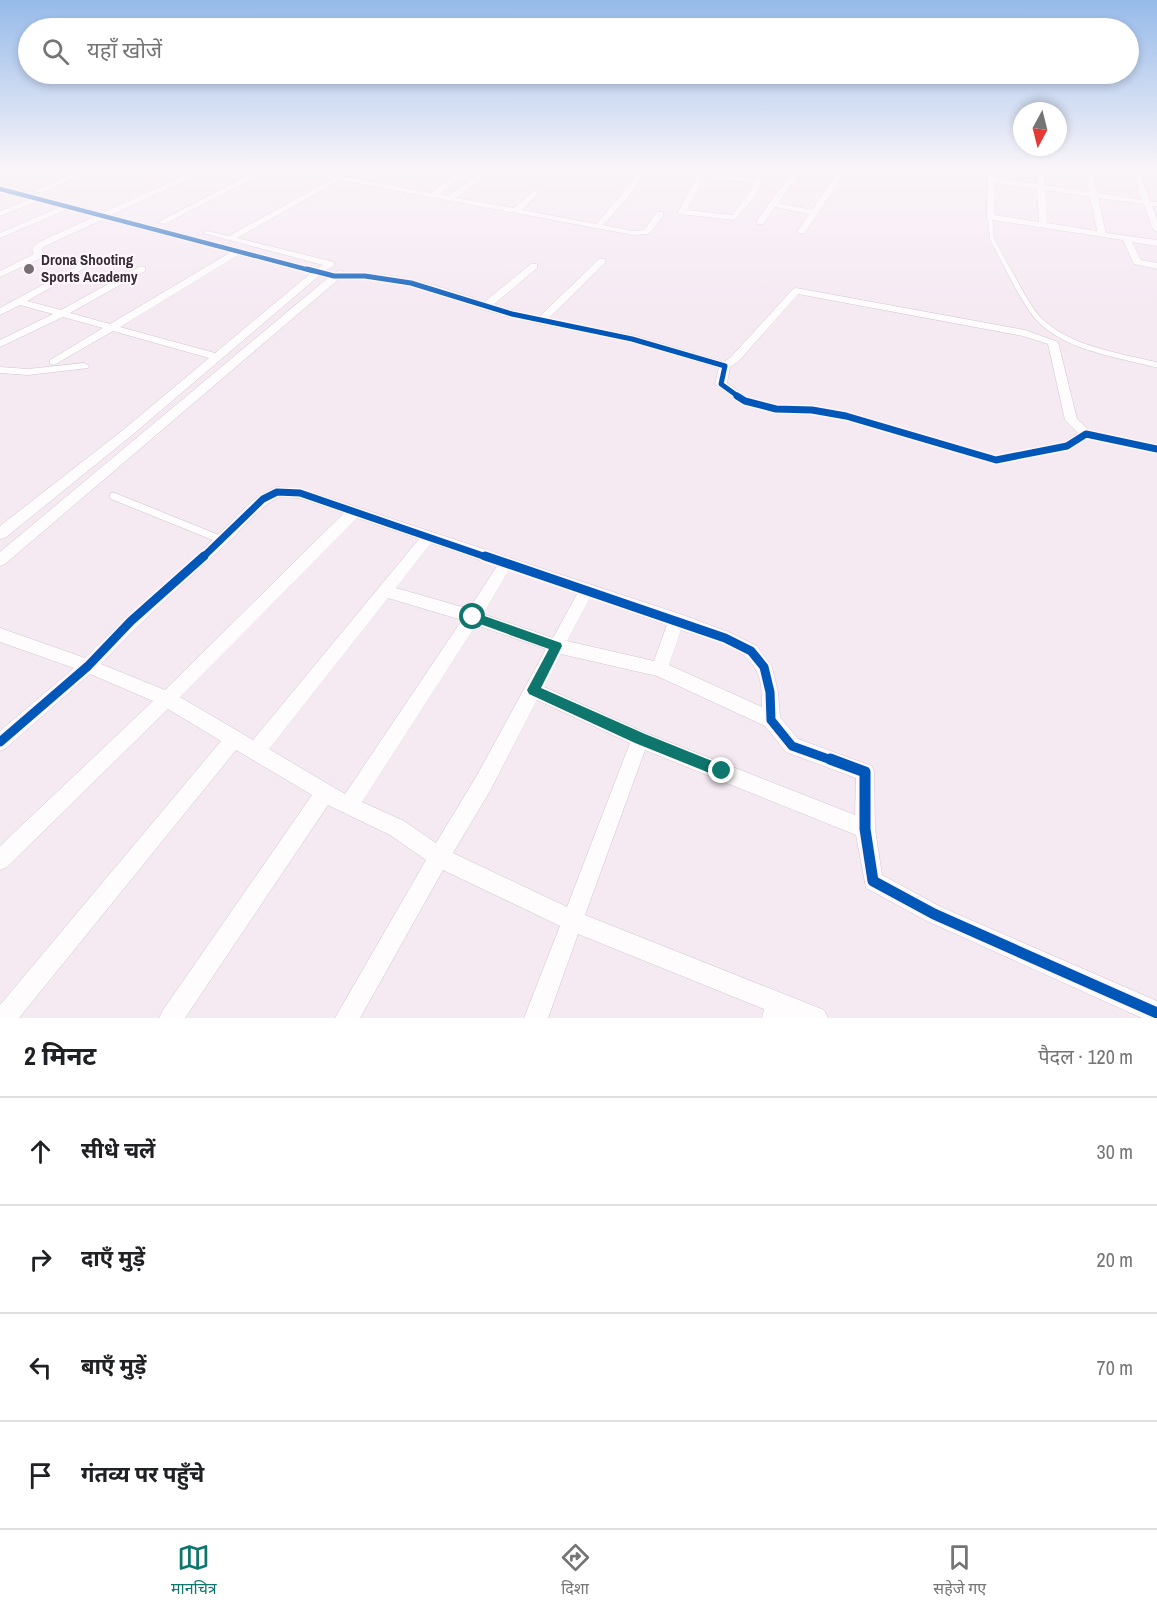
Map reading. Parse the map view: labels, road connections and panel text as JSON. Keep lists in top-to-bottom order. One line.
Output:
{"places":["Drona Shooting Sports Academy"],"north":"bottom","page":{"search":"यहाँ खोजें","heading":["2 मिनट","पैदल · 120 m"],"list":[["सीधे चलें","30 m"],["दाएँ मुड़ें","20 m"],["बाएँ मुड़ें","70 m"],"गंतव्य पर पहुँचे"],"nav":["मानचित्र","दिशा","सहेजे गए"]}}
